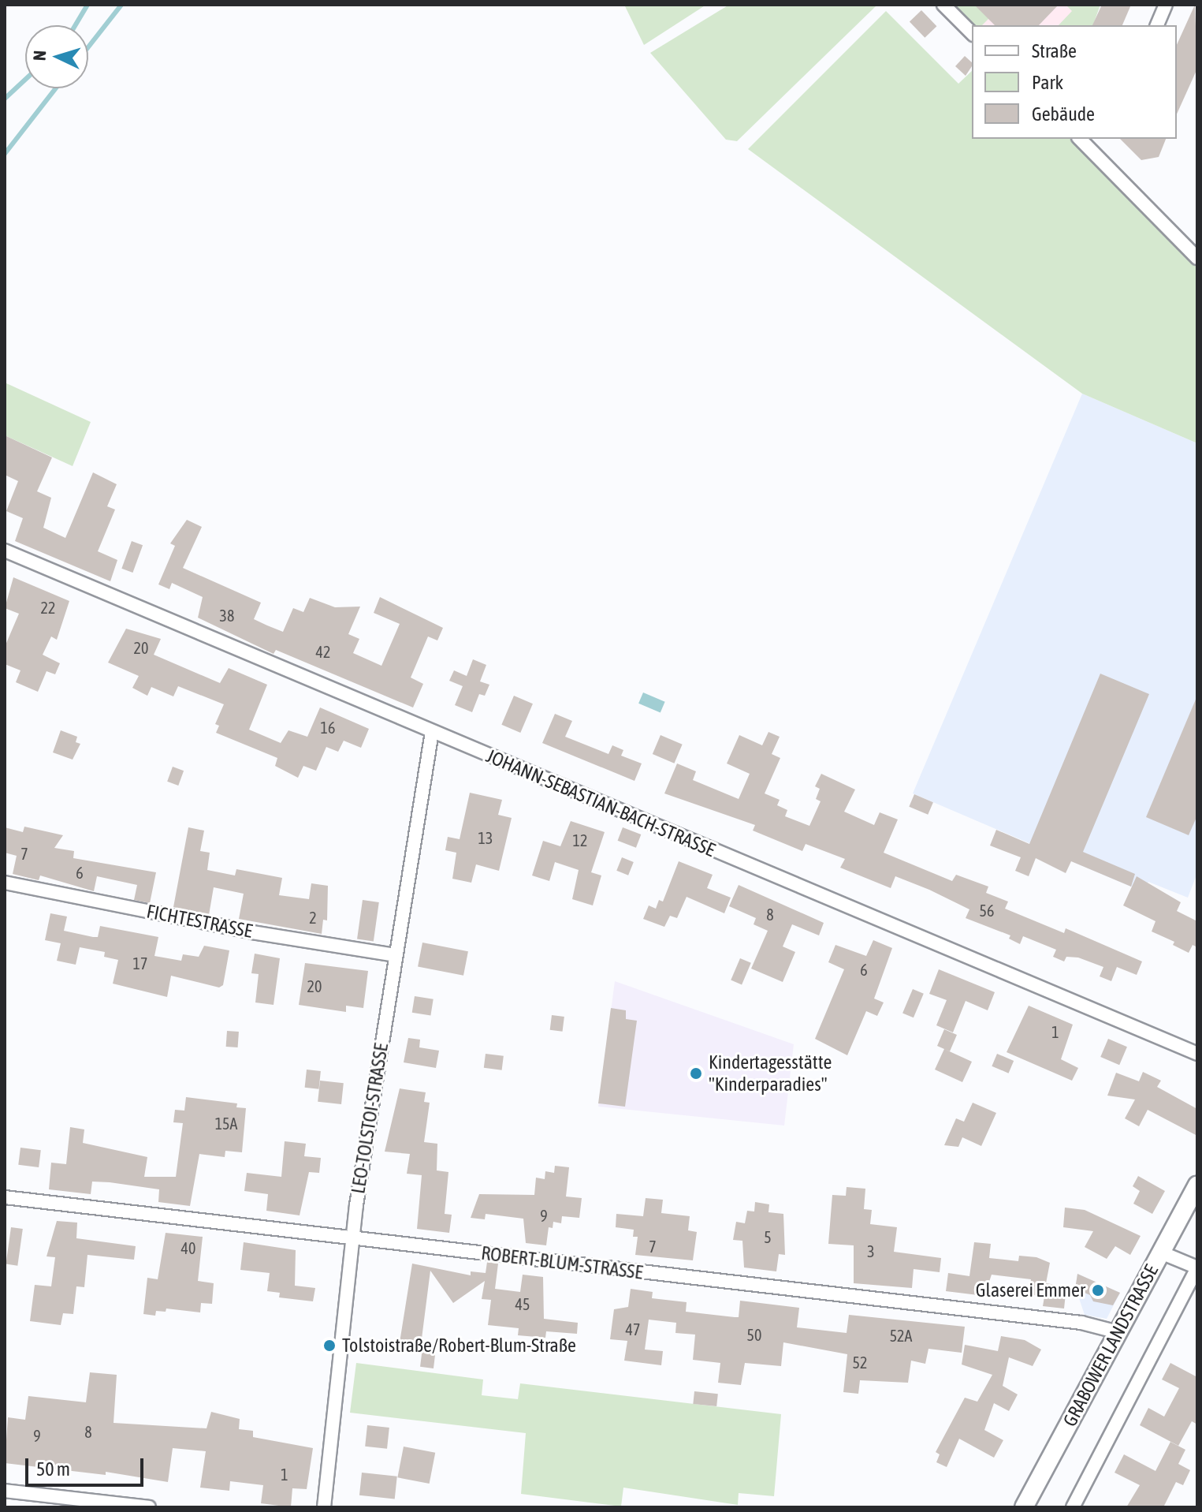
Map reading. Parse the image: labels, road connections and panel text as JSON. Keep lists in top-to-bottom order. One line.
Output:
{"streets":{"main road":["GRABOWER LANDSTRASSE"],"street":["JOHANN-SEBASTIAN-BACH-STRASSE","FICHTESTRASSE","LEO-TOLSTOI-STRASSE","ROBERT-BLUM-STRASSE"]},"crossings":[["JOHANN-SEBASTIAN-BACH-STRASSE","LEO-TOLSTOI-STRASSE"],["FICHTESTRASSE","LEO-TOLSTOI-STRASSE"],["LEO-TOLSTOI-STRASSE","ROBERT-BLUM-STRASSE"],["ROBERT-BLUM-STRASSE","GRABOWER LANDSTRASSE"]],"places":["Kindertagesstätte \"Kinderparadies\"","Glaserei Emmer","Tolstoistraße/Robert-Blum-Straße"],"house_numbers":["22","38","20","42","16","13","12","7","6","56","8","2","17","6","20","1","15A","9","5","7","40","3","45","47","50","52A","52","8","9","1"],"legend":["Straße","Park","Gebäude"],"scale_bar":"50 m","north":"left"}
